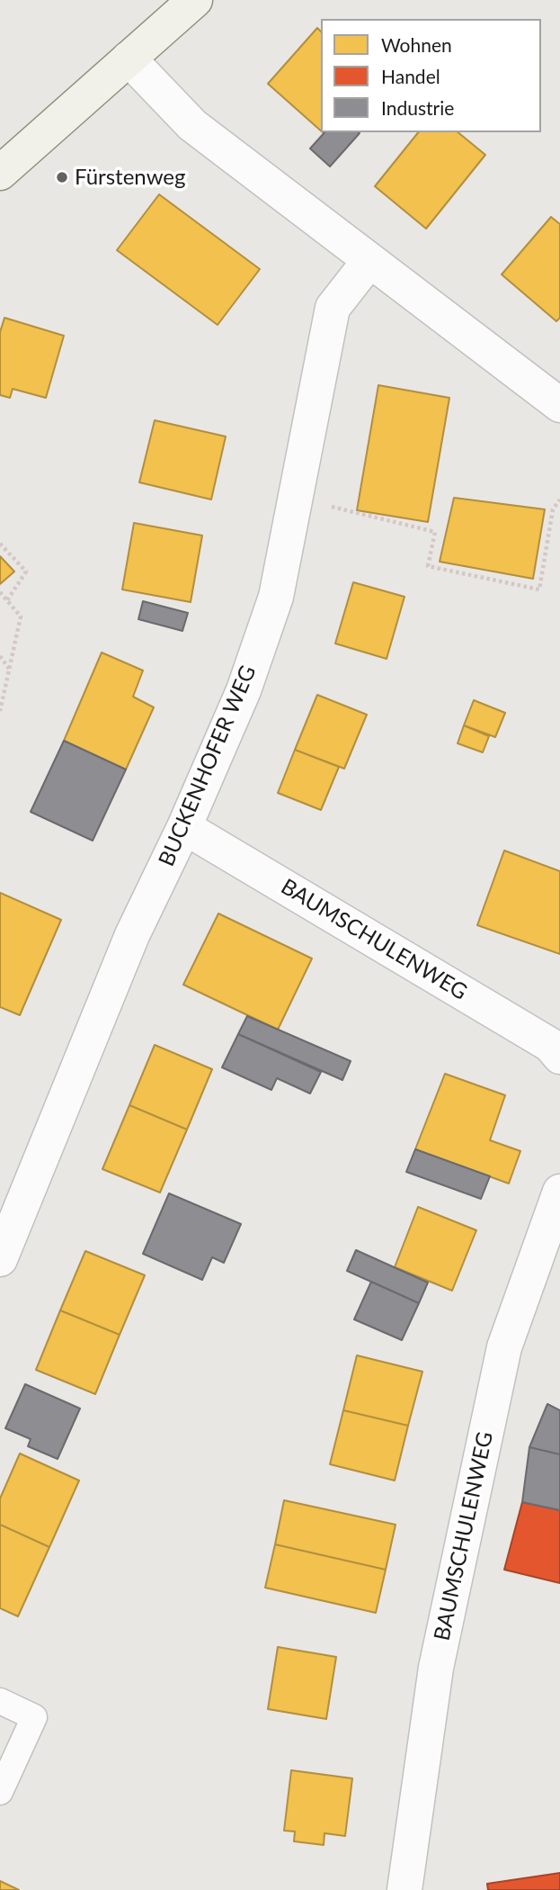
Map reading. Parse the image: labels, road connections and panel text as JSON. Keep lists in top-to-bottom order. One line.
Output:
{"streets":{"street":["BUCKENHOFER WEG","BAUMSCHULENWEG"]},"crossings":[["BUCKENHOFER WEG","BAUMSCHULENWEG"]],"places":["Fürstenweg"],"legend":["Wohnen","Handel","Industrie"]}
